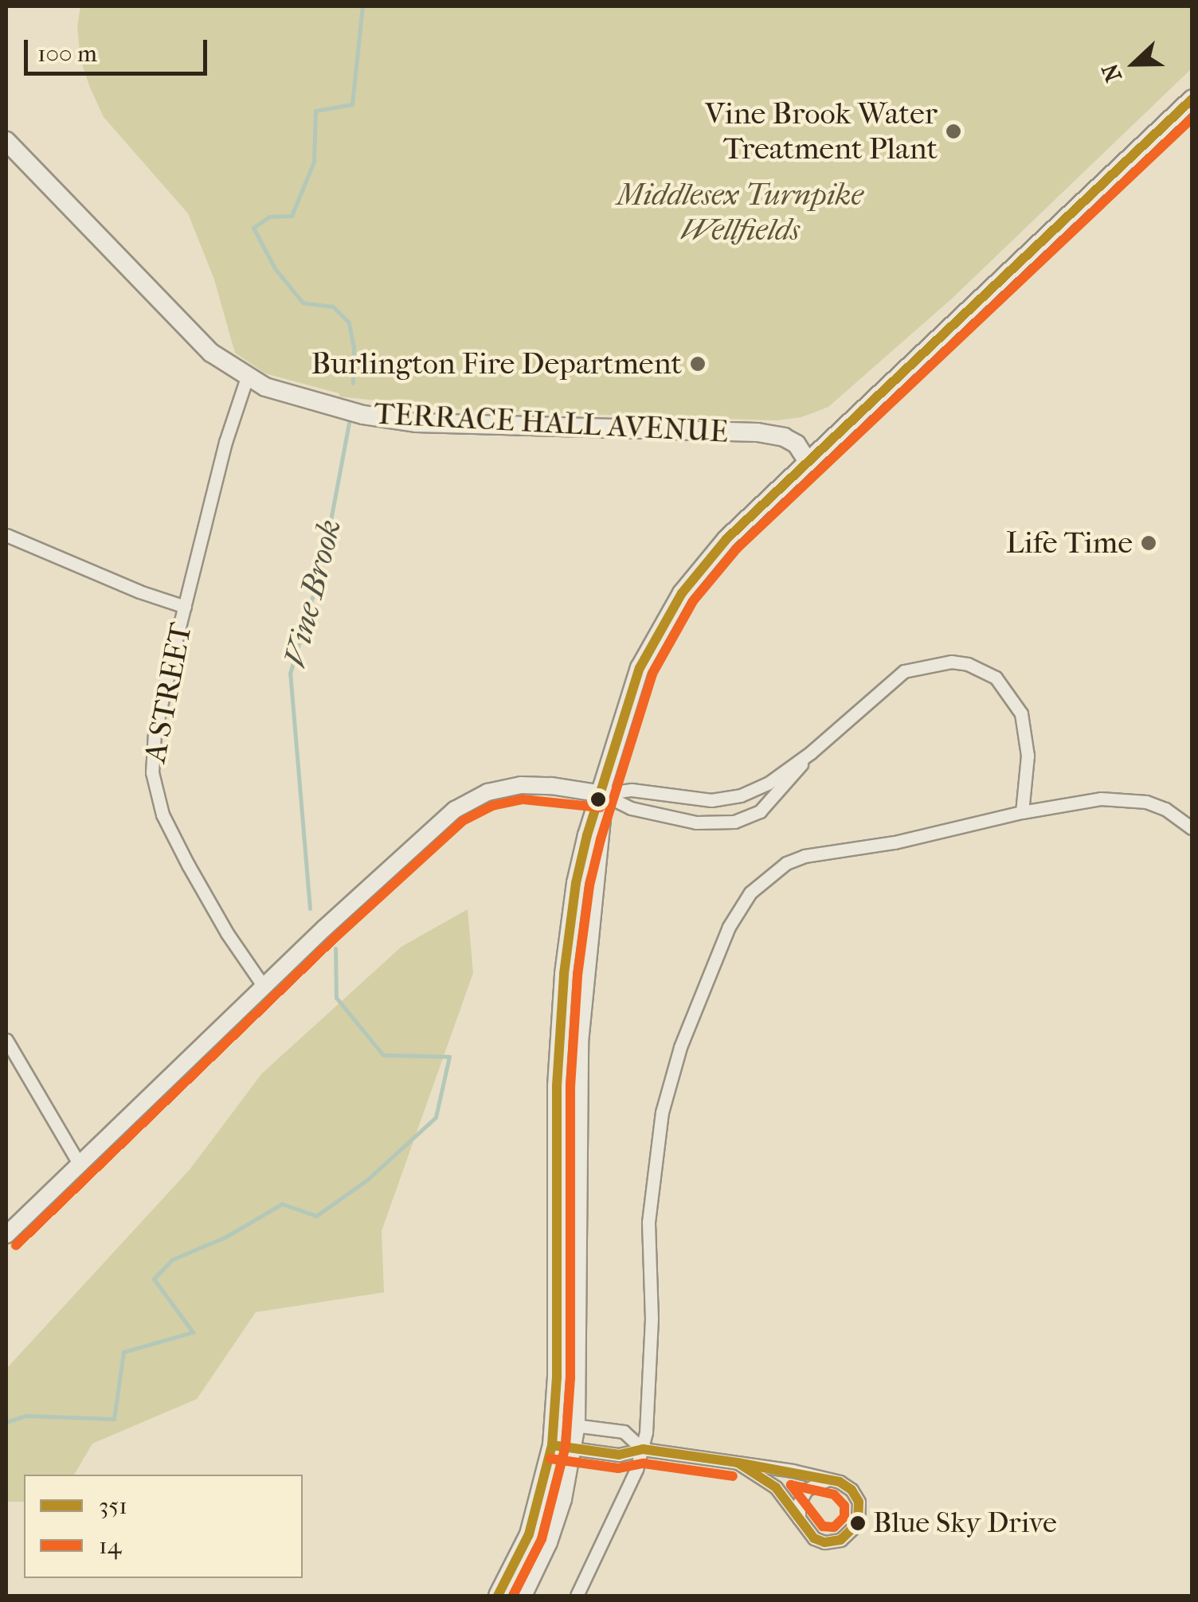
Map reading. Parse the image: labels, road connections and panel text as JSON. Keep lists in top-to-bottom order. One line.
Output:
{"streets":{"main road":["TERRACE HALL AVENUE"],"street":["A STREET"]},"crossings":[["TERRACE HALL AVENUE","A STREET"]],"water":["Vine Brook"],"parks":["Middlesex Turnpike Wellfields"],"places":["Vine Brook Water Treatment Plant","Burlington Fire Department","Life Time","Blue Sky Drive"],"lines":["transit line 351","transit line 14"],"legend":["351","14"],"scale_bar":"100 m","north":"left"}
